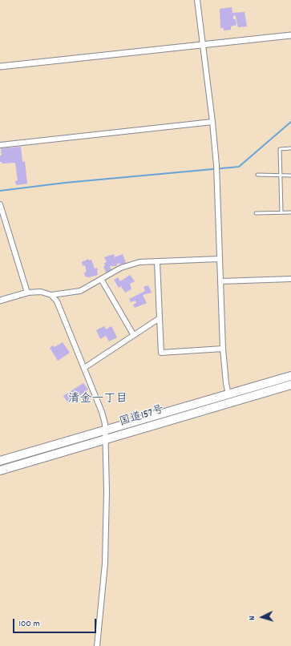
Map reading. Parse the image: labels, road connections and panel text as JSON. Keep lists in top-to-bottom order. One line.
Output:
{"streets":{"highway":["国道157号"]},"districts":["清金一丁目"],"scale_bar":"100 m","north":"left"}
